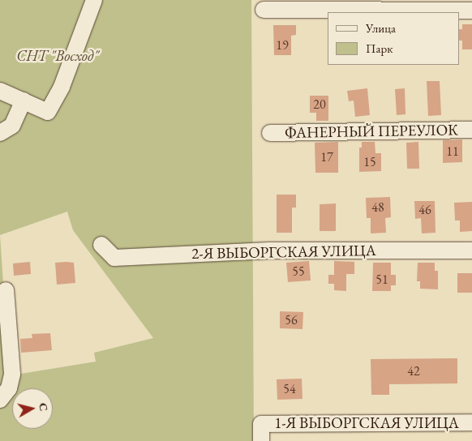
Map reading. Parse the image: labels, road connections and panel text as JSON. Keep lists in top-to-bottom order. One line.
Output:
{"streets":{"street":["ФАНЕРНЫЙ ПЕРЕУЛОК","2-Я ВЫБОРГСКАЯ УЛИЦА","1-Я ВЫБОРГСКАЯ УЛИЦА"]},"parks":["СНТ \"Восход\""],"house_numbers":["19","20","11","17","15","48","46","55","51","56","42","54"],"legend":["Улица","Парк"],"north":"right"}
